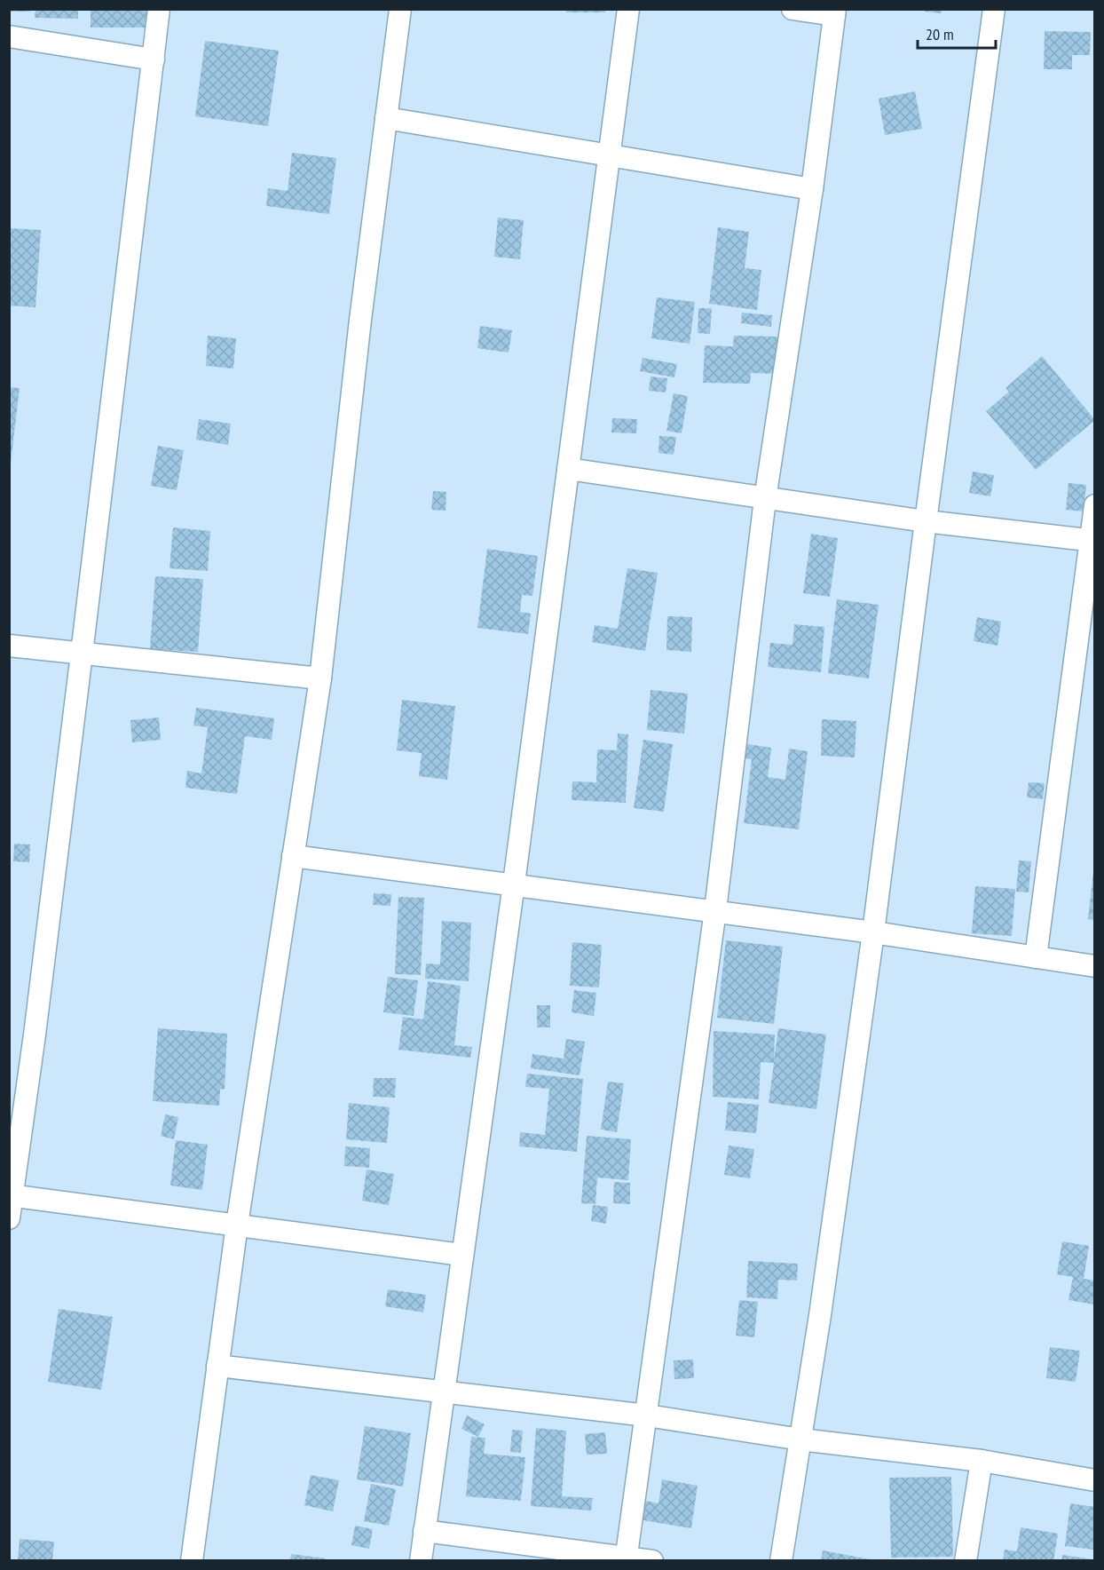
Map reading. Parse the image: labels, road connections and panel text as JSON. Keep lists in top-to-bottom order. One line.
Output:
{"scale_bar":"20 m"}
